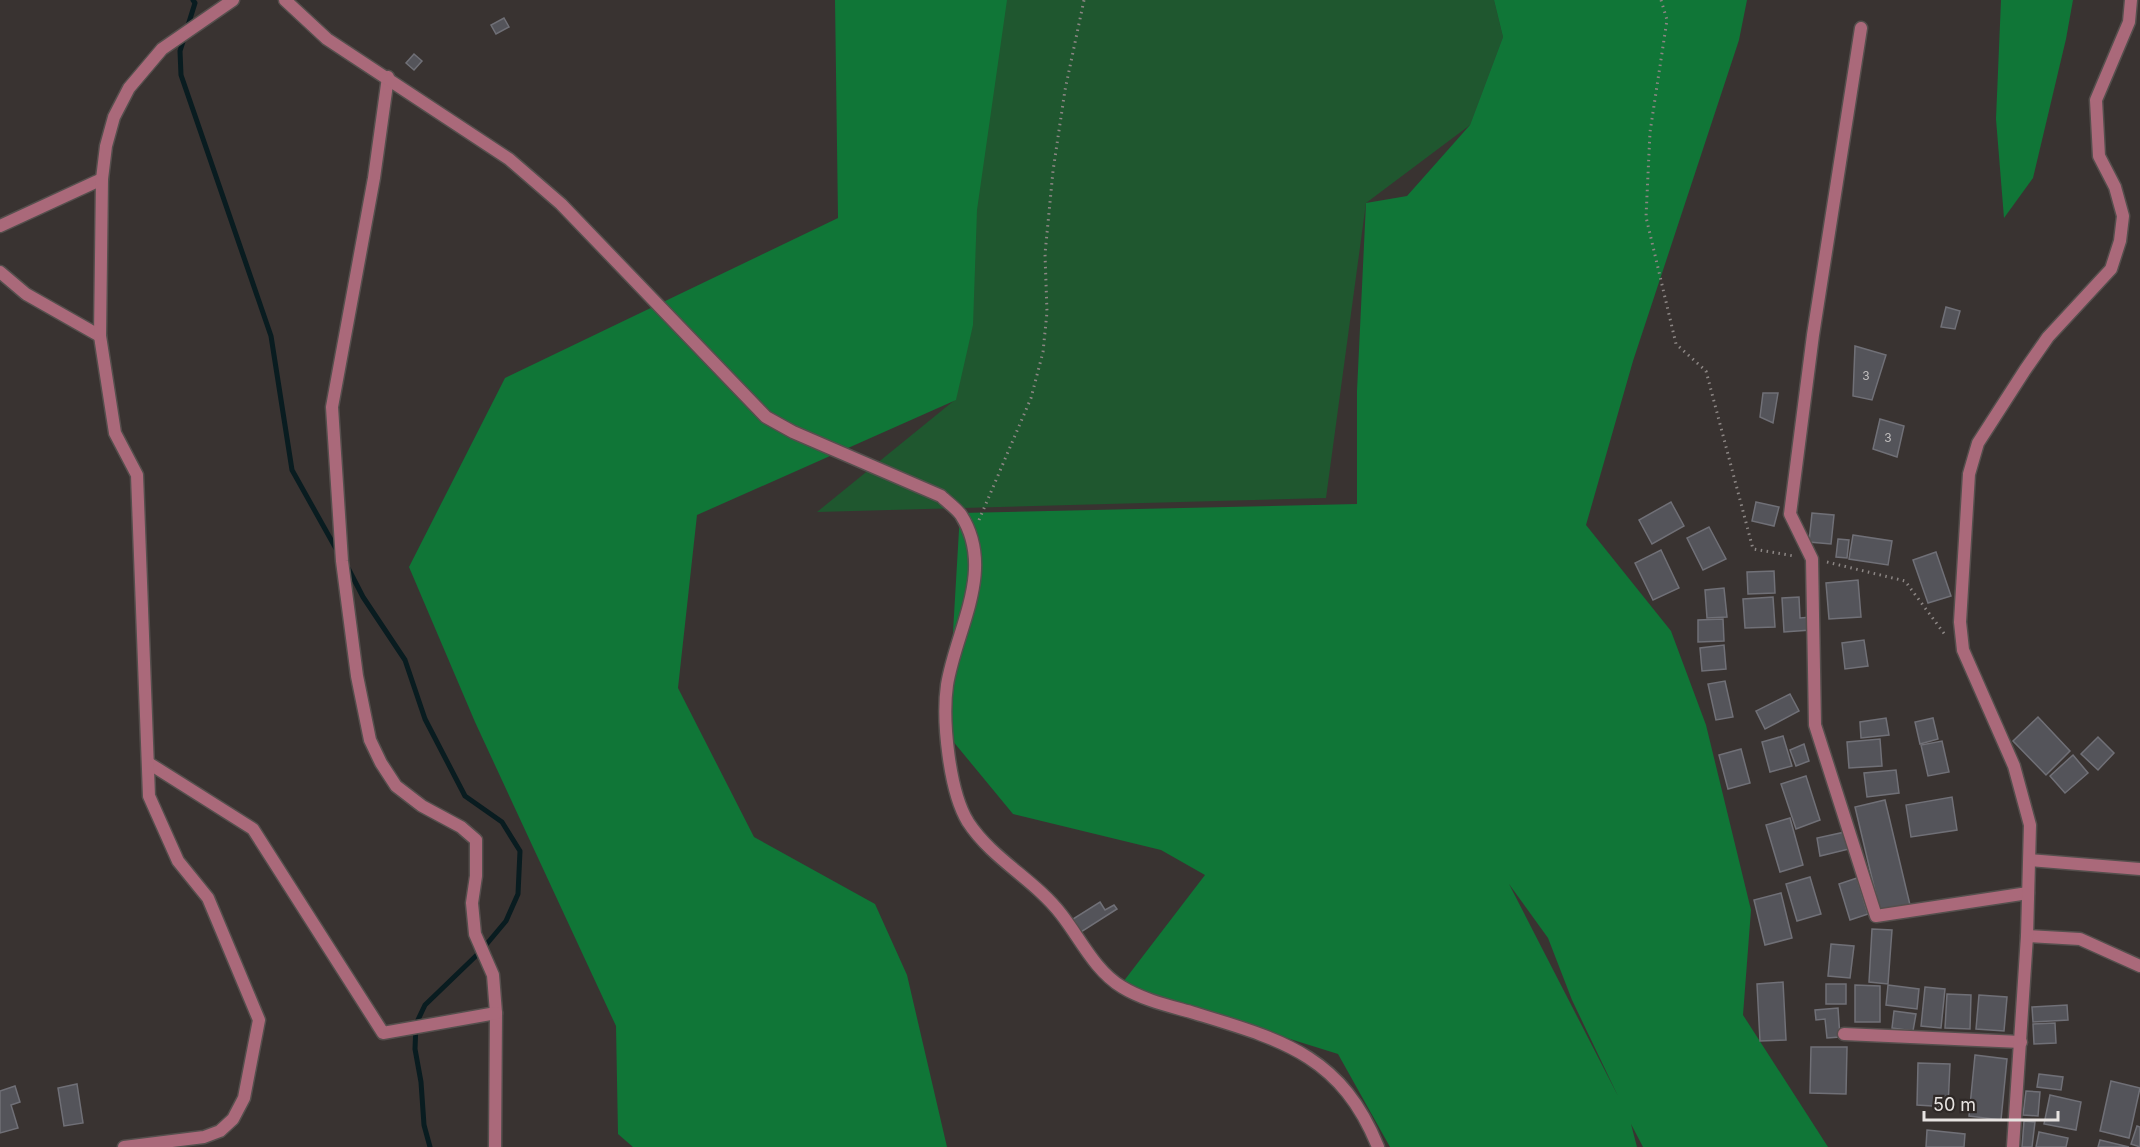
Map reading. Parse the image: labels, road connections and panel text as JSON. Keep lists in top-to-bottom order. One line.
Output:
{"house_numbers":["3","3"],"scale_bar":"50 m"}
